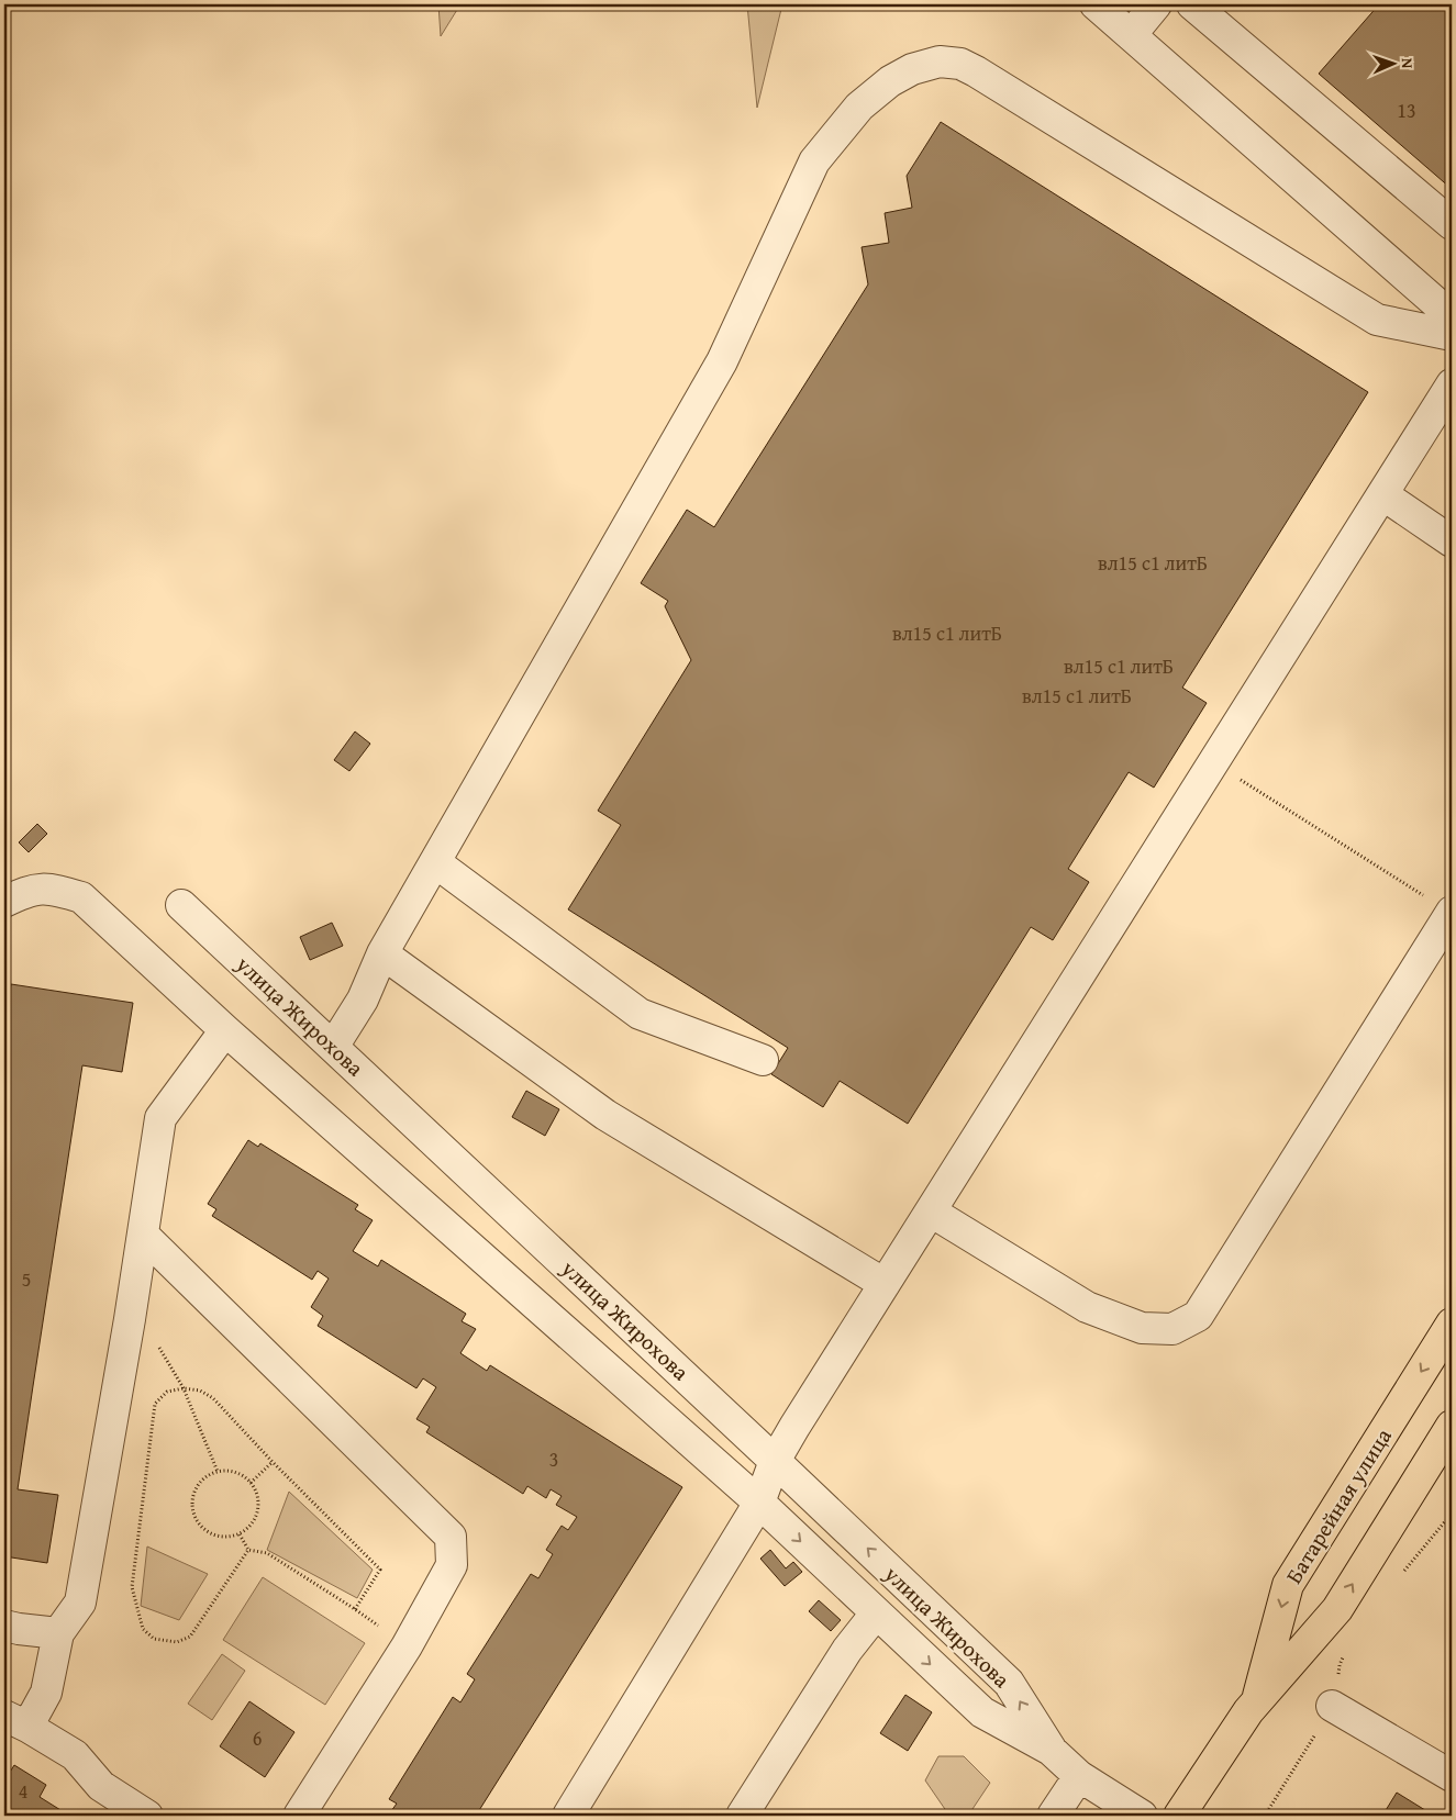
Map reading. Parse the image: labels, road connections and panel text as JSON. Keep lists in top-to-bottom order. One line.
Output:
{"streets":{"main road":["Батарейная улица"],"street":["улица Жирохова"]},"house_numbers":["13","вл15 с1 литБ","вл15 с1 литБ","вл15 с1 литБ","вл15 с1 литБ","5","3","6","4"],"north":"right"}
